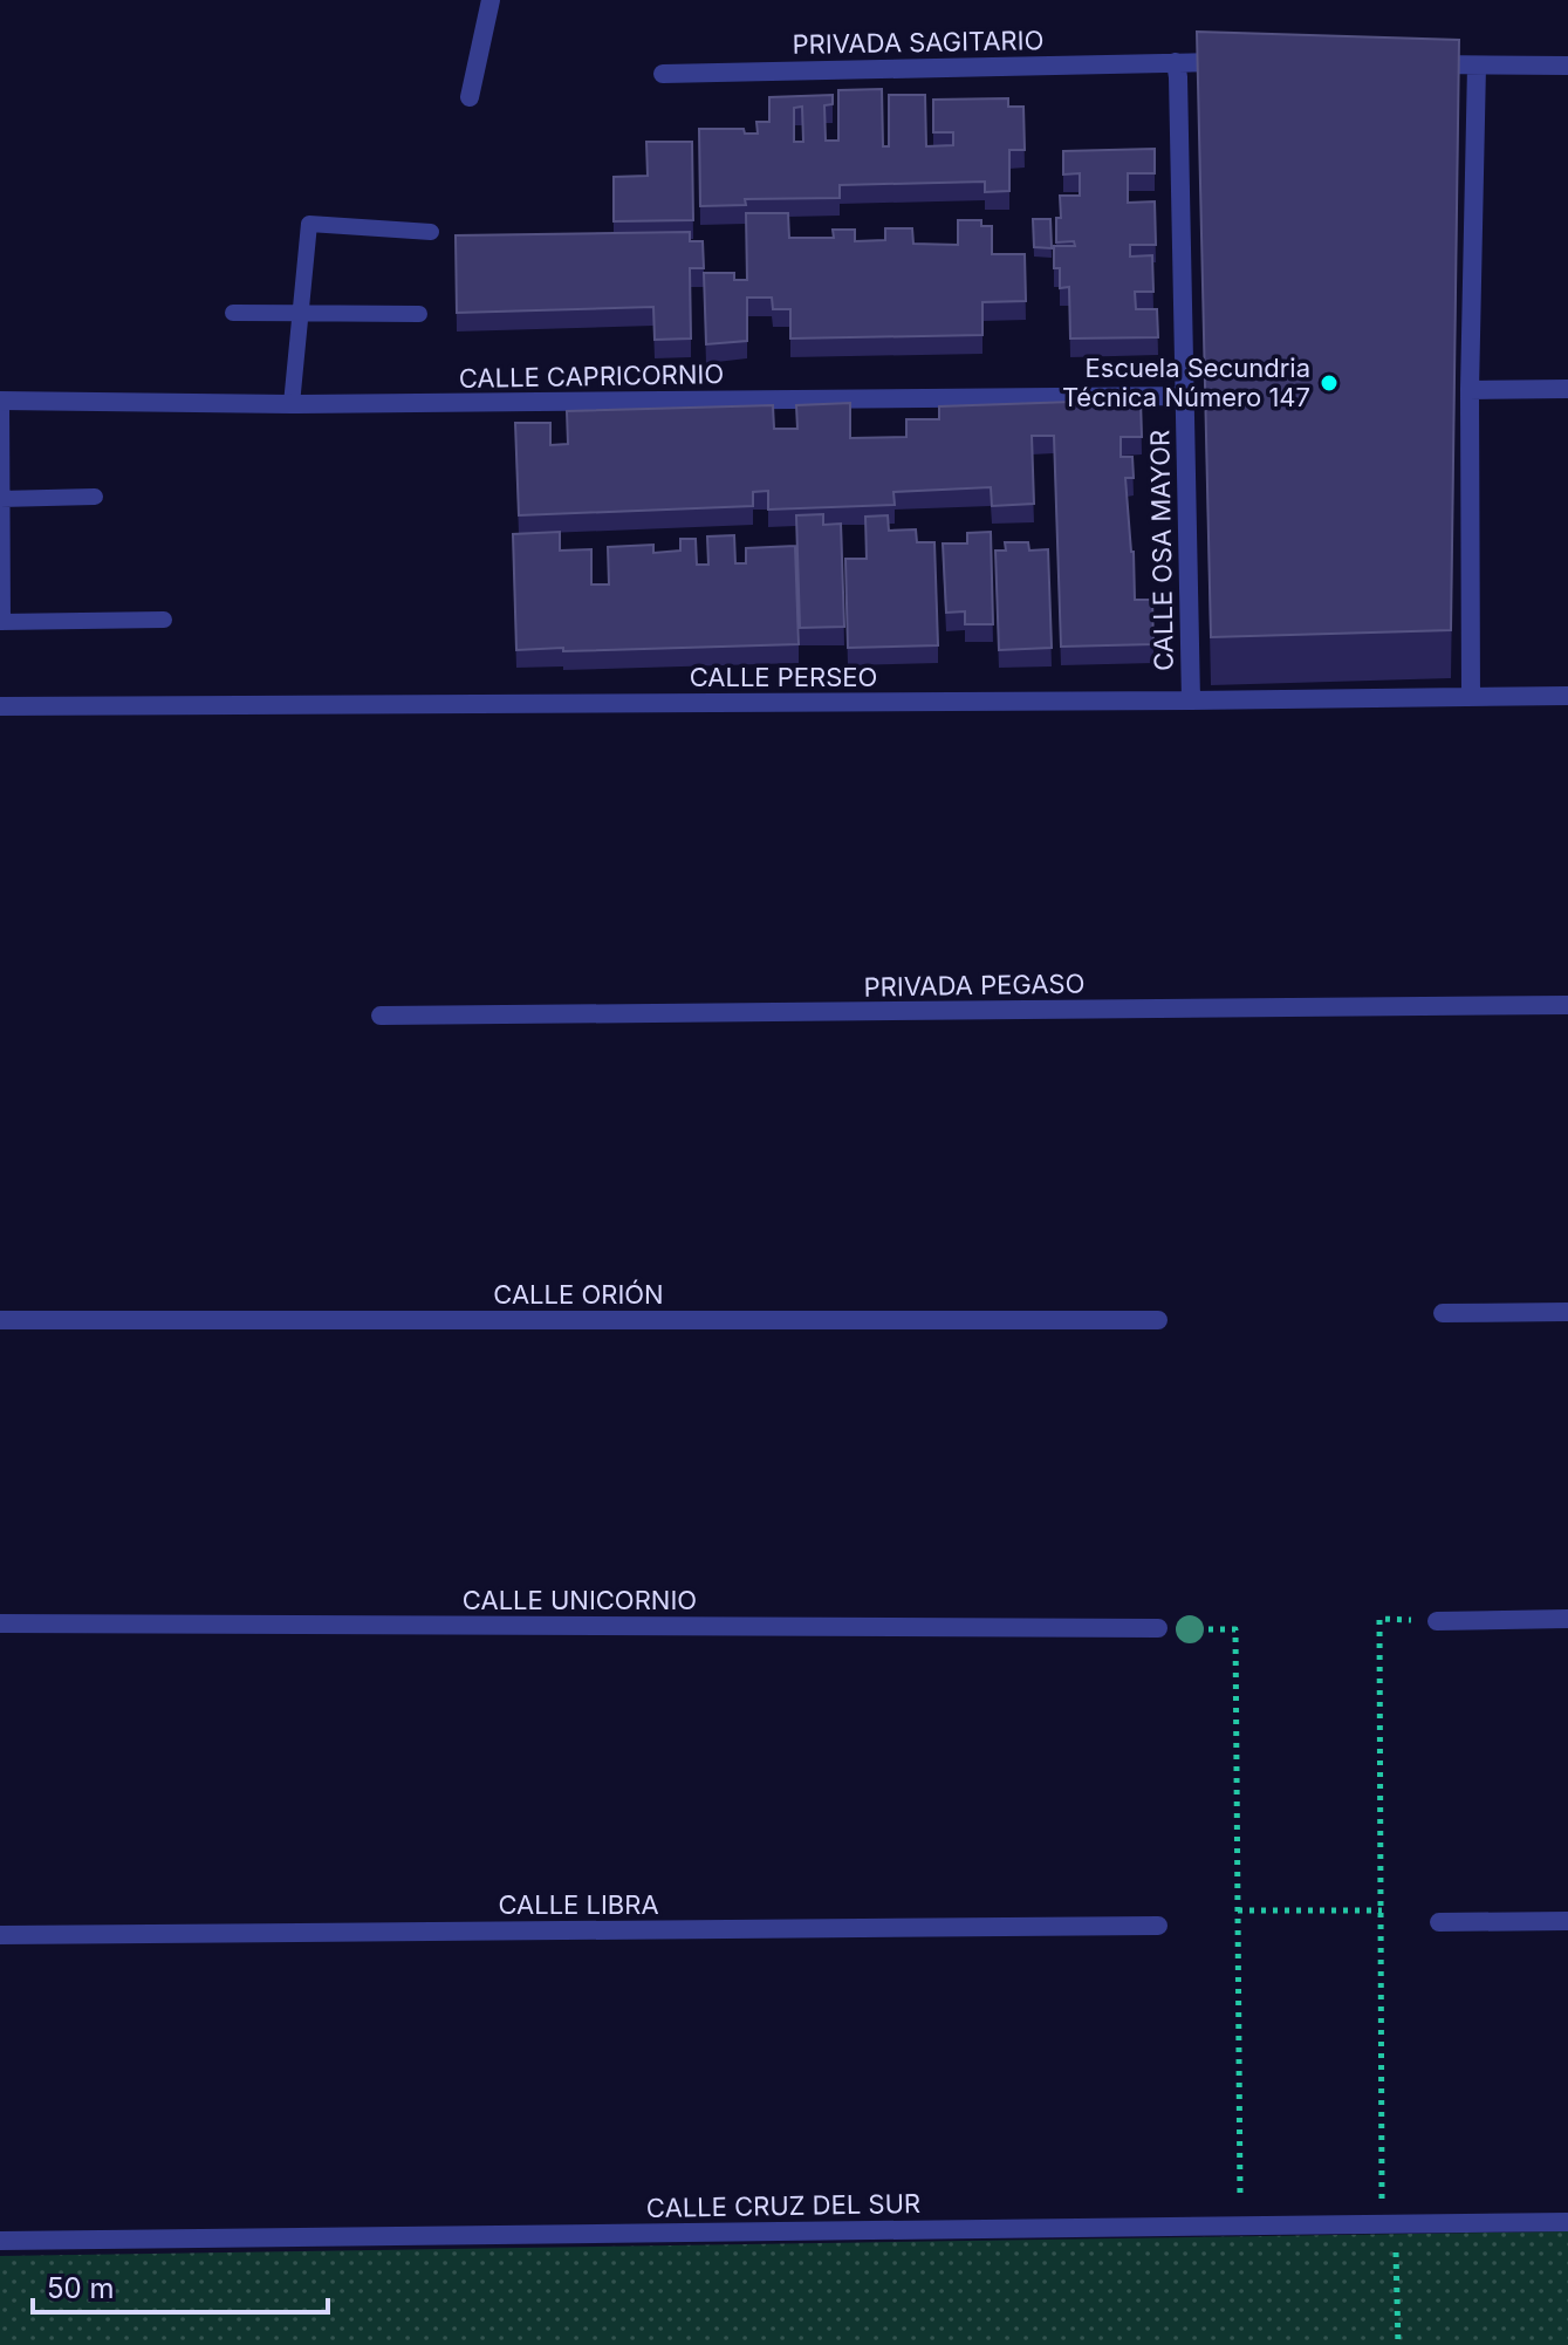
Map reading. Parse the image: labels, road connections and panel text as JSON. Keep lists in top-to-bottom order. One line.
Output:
{"streets":{"street":["PRIVADA SAGITARIO","CALLE CAPRICORNIO","CALLE OSA MAYOR","CALLE PERSEO","PRIVADA PEGASO","CALLE ORIÓN","CALLE UNICORNIO","CALLE LIBRA","CALLE CRUZ DEL SUR"]},"crossings":[["PRIVADA SAGITARIO","CALLE OSA MAYOR"],["CALLE CAPRICORNIO","CALLE OSA MAYOR"],["CALLE OSA MAYOR","CALLE PERSEO"]],"places":["Escuela Secundria Técnica Número 147"],"scale_bar":"50 m"}
